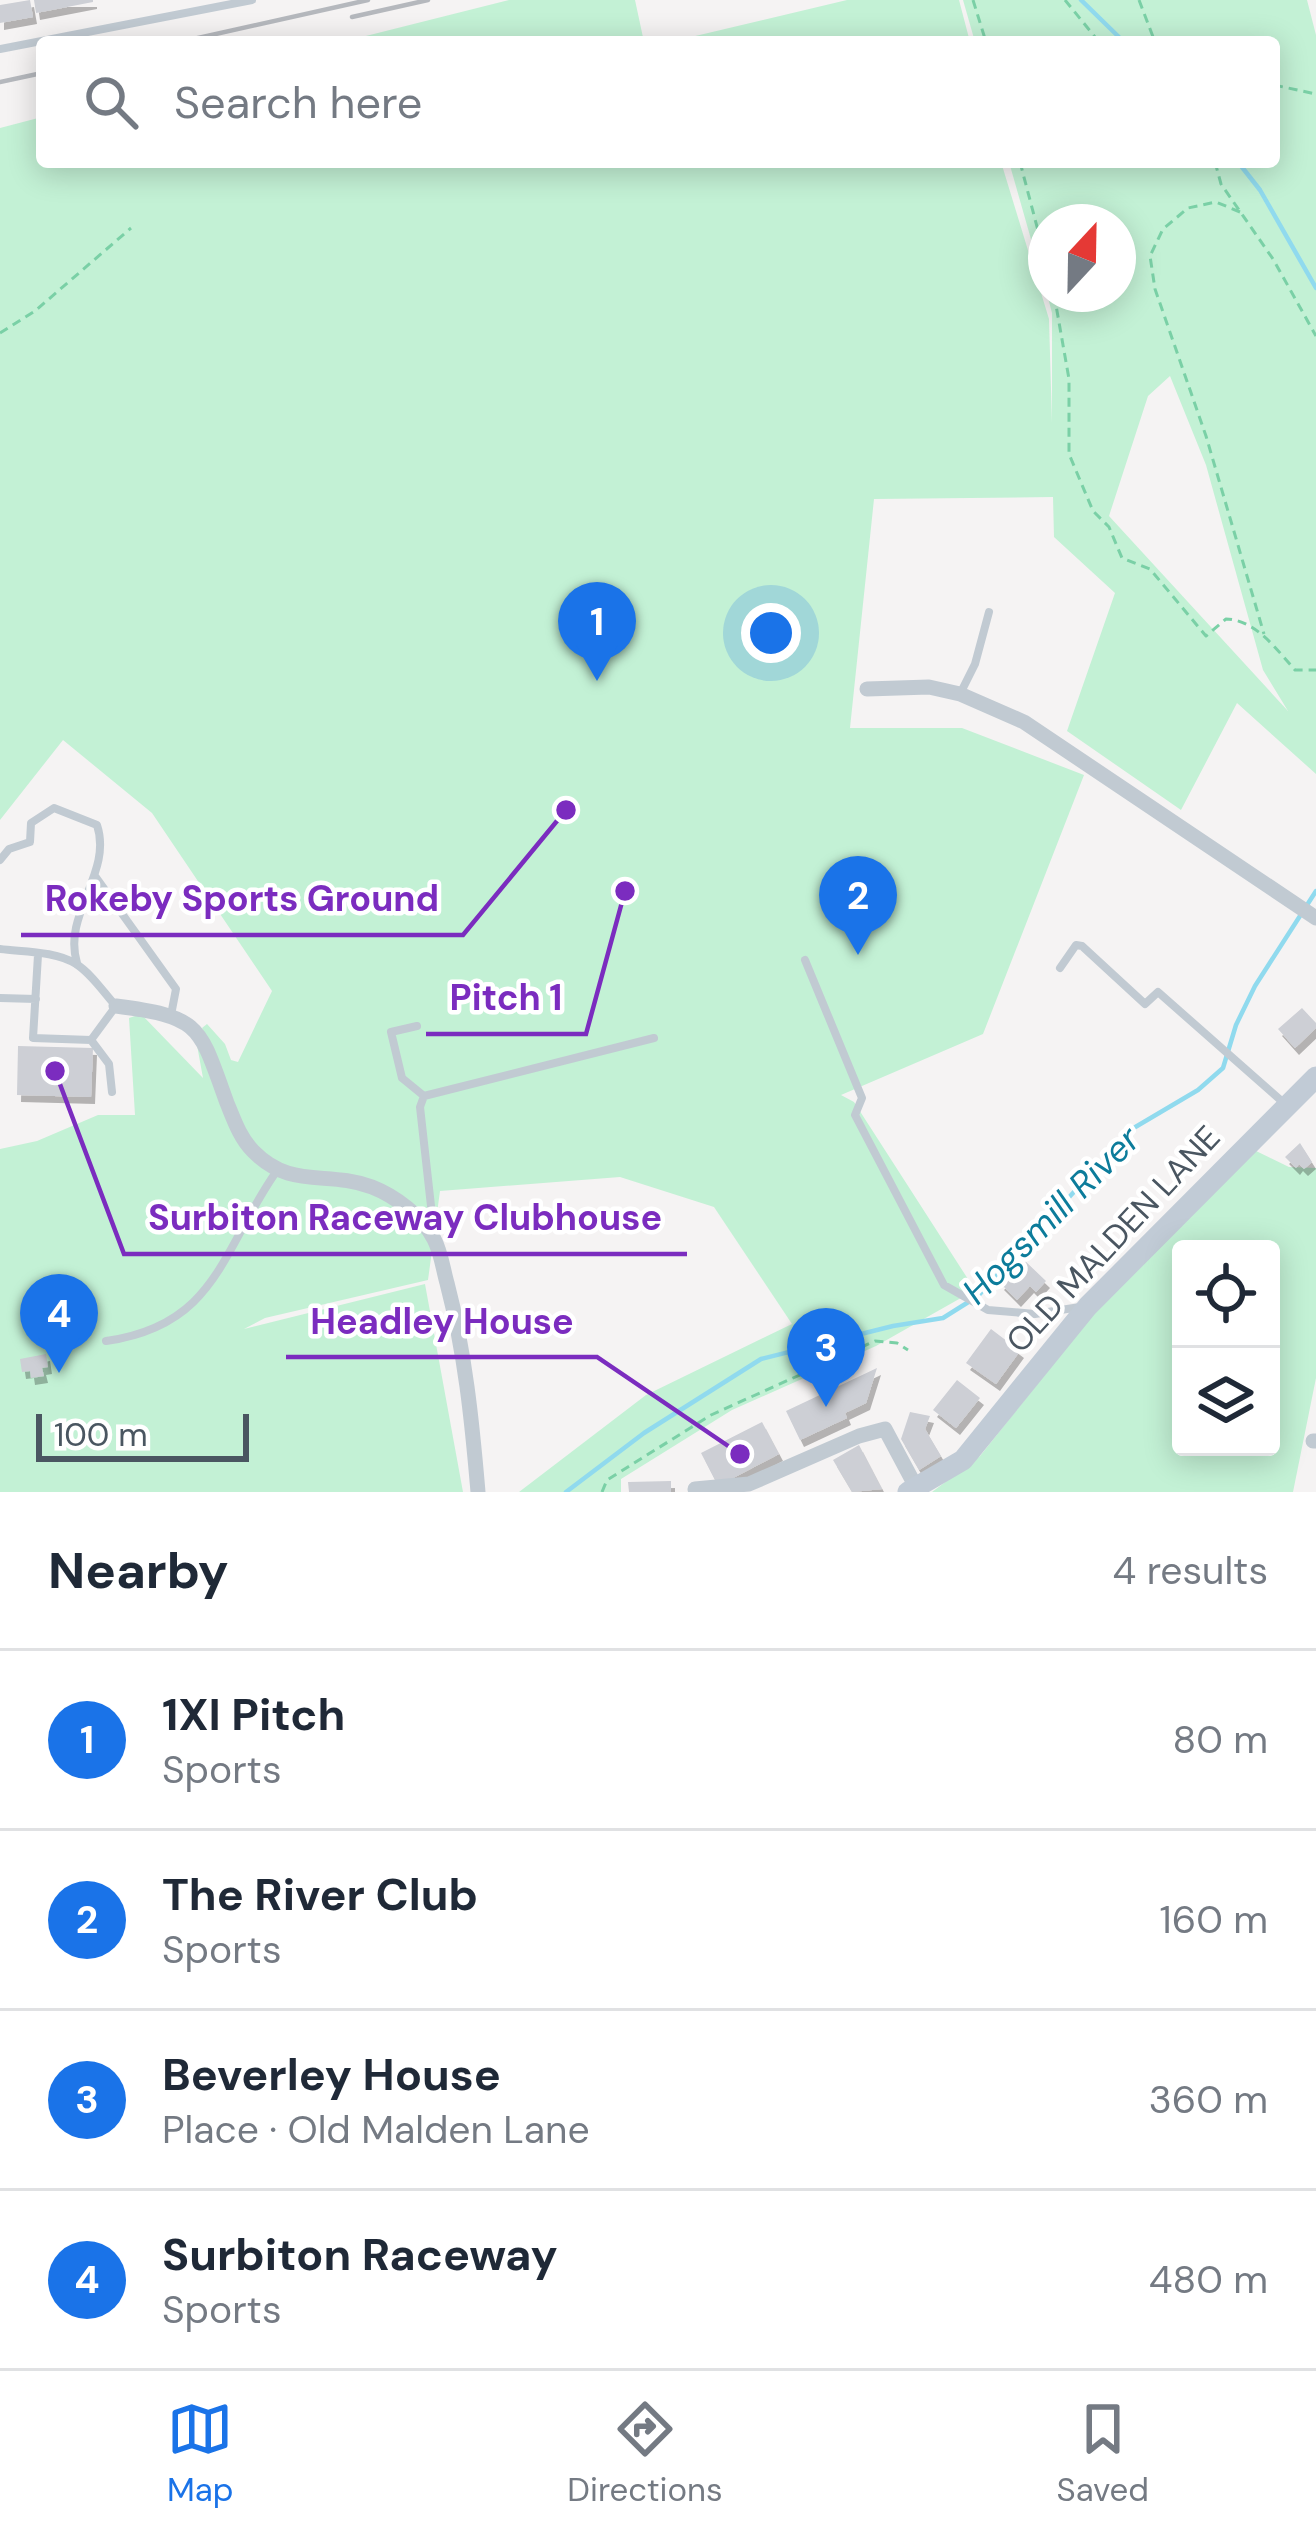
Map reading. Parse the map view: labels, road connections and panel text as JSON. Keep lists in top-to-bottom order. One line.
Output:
{"streets":{"main road":["OLD MALDEN LANE"]},"water":["Hogsmill River"],"places":["Rokeby Sports Ground","Pitch 1","Surbiton Raceway Clubhouse","Headley House"],"scale_bar":"100 m","north":"top","page":{"search":"Search here","pins":["1","2","4","3"],"scale":"100 m","heading":["Nearby","4 results"],"list":[{"mark":"1","name":"1XI Pitch","note":"Sports","value":"80 m"},{"mark":"2","name":"The River Club","note":"Sports","value":"160 m"},{"mark":"3","name":"Beverley House","note":"Place · Old Malden Lane","value":"360 m"},{"mark":"4","name":"Surbiton Raceway","note":"Sports","value":"480 m"}],"nav":["Map","Directions","Saved"]}}
